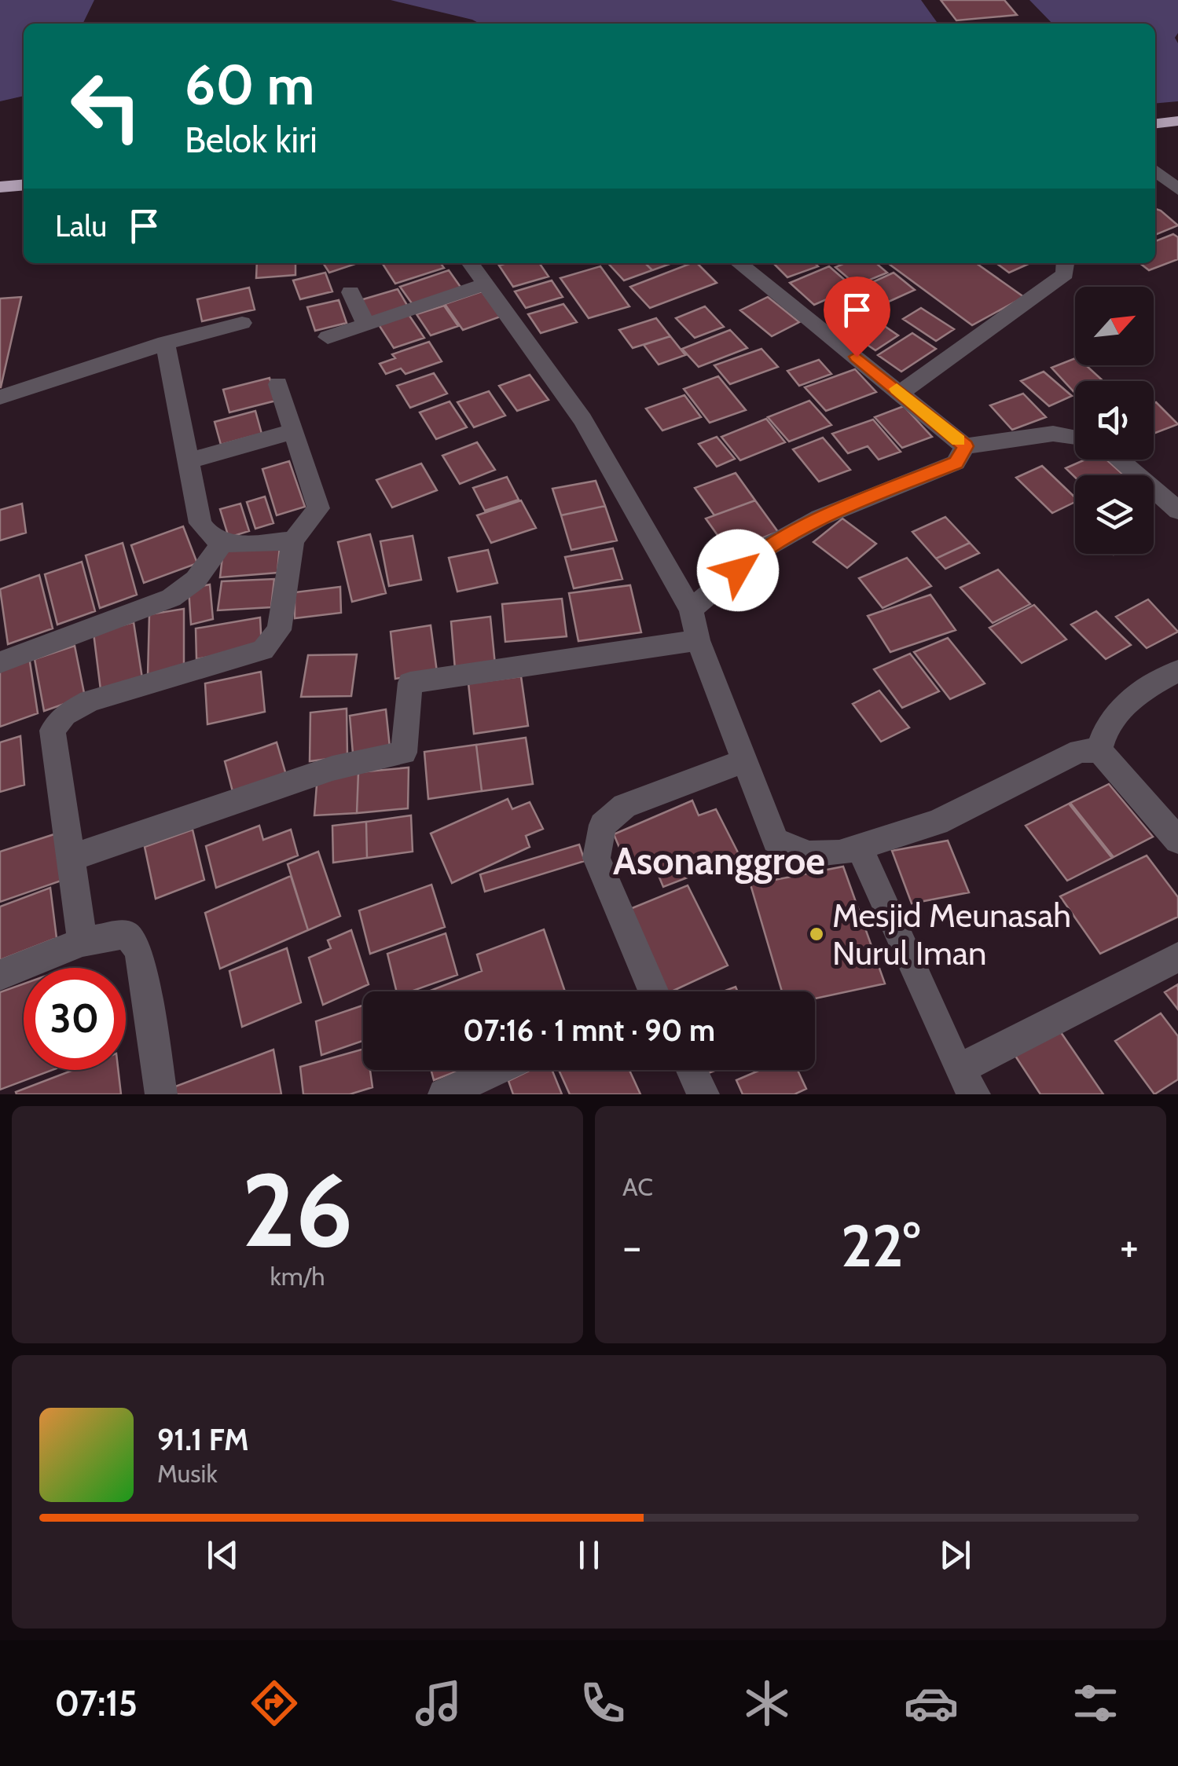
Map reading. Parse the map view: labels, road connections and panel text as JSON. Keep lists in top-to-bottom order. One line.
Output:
{"districts":["Asonanggroe"],"places":["Mesjid Meunasah Nurul Iman"],"north":"top right","page":{"turn":["60 m","Belok kiri"],"then":"Lalu","limit":"30","trip":"07:16 · 1 mnt · 90 m","tile":[["26","km/h"],"AC"],"heat":["−","22°","+"],"song":["91.1 FM","Musik"],"tabs":"07:15"}}
